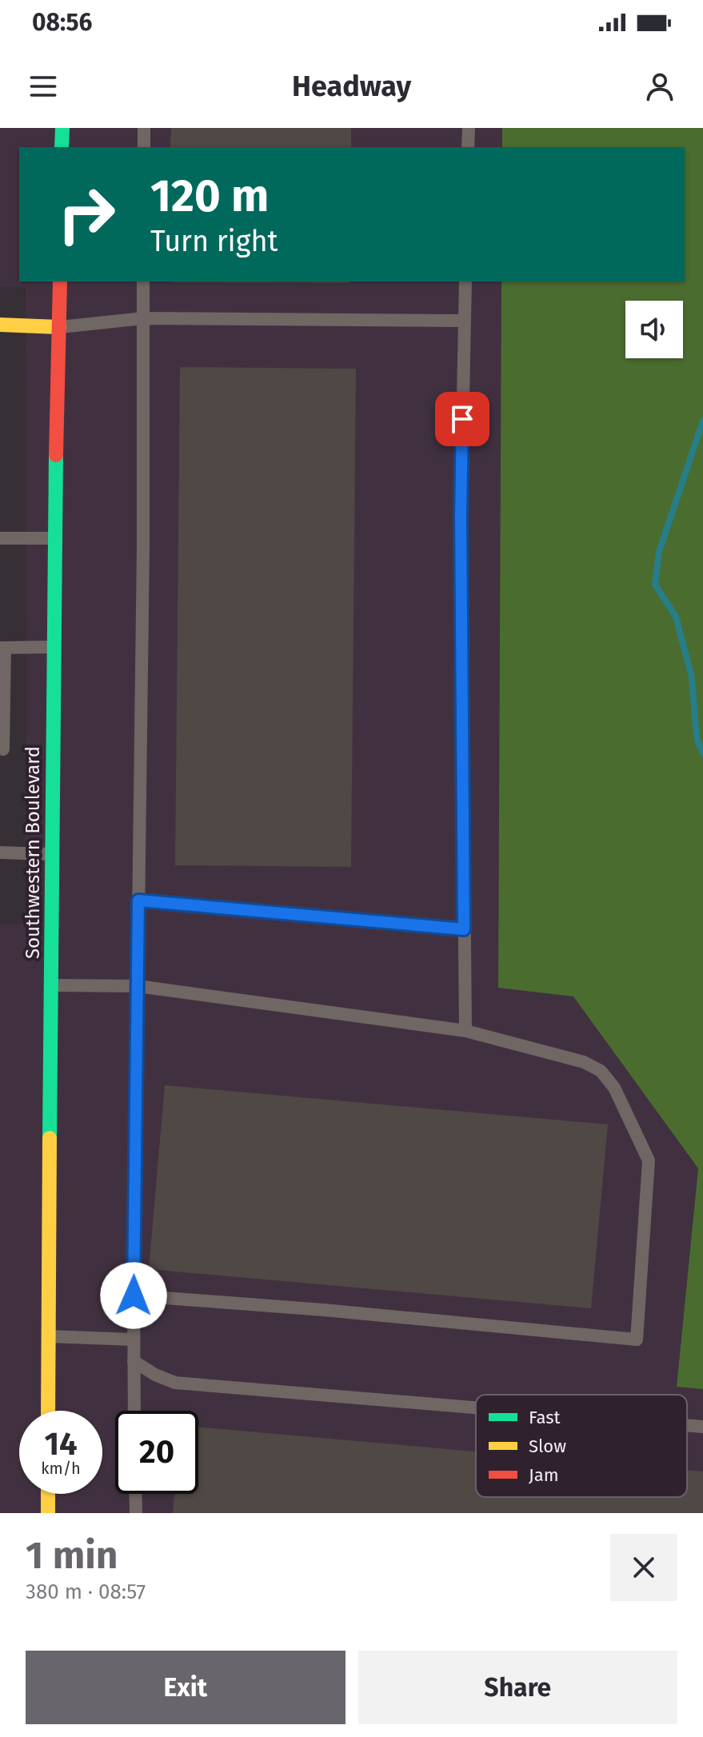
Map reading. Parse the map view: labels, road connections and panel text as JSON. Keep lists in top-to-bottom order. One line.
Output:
{"streets":{"street":["Southwestern Boulevard"]},"legend":["Fast","Slow","Jam"],"page":{"status":"08:56","header":"Headway","turn":["120 m","Turn right"],"speed":"14 km/h","limit":"20","heading":["1 min","380 m · 08:57"],"buttons":["Exit","Share"]}}
